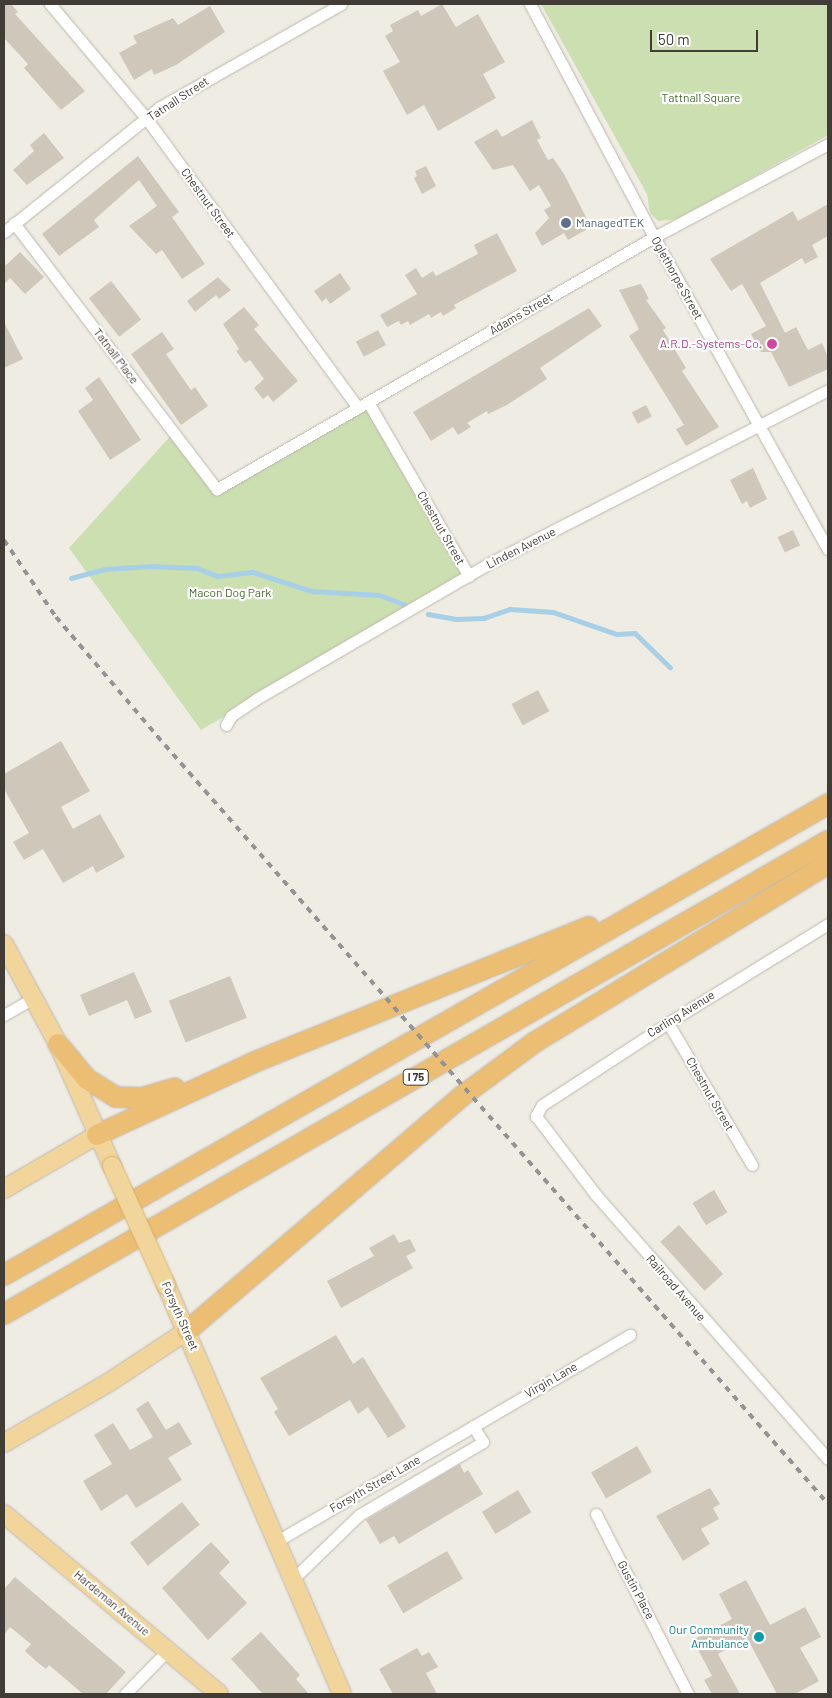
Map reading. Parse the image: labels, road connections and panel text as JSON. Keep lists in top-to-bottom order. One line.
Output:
{"streets":{"highway":["I 75"],"main road":["Forsyth Street","Hardeman Avenue"],"street":["Tatnall Street","Chestnut Street","Oglethorpe Street","Adams Street","Tatnall Place","Linden Avenue","Carling Avenue","Railroad Avenue","Virgin Lane","Forsyth Street Lane","Gustin Place"]},"crossings":[["Tatnall Street","Chestnut Street"],["Tatnall Street","Tatnall Place"],["Chestnut Street","Adams Street"],["Chestnut Street","Linden Avenue"],["Chestnut Street","Carling Avenue"],["Oglethorpe Street","Adams Street"],["Oglethorpe Street","Linden Avenue"],["Adams Street","Tatnall Place"],["Carling Avenue","Railroad Avenue"],["Forsyth Street","Forsyth Street Lane"],["Virgin Lane","Forsyth Street Lane"]],"parks":["Tattnall Square","Macon Dog Park"],"places":["ManagedTEK","A.R.D.-Systems-Co.","Our Community Ambulance"],"scale_bar":"50 m"}
